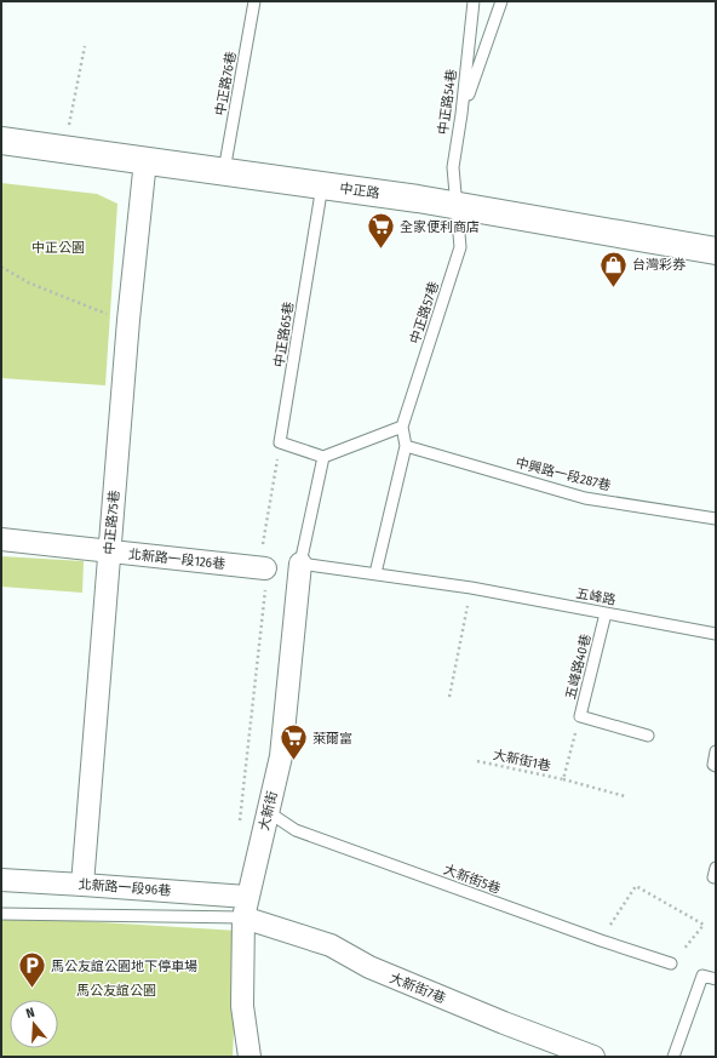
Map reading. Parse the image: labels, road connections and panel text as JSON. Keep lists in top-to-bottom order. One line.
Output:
{"streets":{"street":["中正路","中正路75巷","北新路一段126巷","大新街","北新路一段96巷","大新街7巷"],"lane":["中正路76巷","中正路54巷","中正路57巷","中正路65巷","中興路一段287巷","五峰路","五峰路40巷","大新街5巷"],"path":["大新街1巷"]},"crossings":[["中正路76巷","中正路"],["中正路54巷","中正路"],["中正路54巷","中正路57巷"],["中正路","中正路57巷"],["中正路","中正路65巷"],["中正路","中正路75巷"],["中正路75巷","北新路一段126巷"],["中正路75巷","北新路一段96巷"],["五峰路","五峰路40巷"],["五峰路","大新街"],["五峰路40巷","大新街1巷"],["大新街","大新街5巷"],["大新街","北新路一段96巷"],["大新街","大新街7巷"],["北新路一段96巷","大新街7巷"]],"parks":["中正公園","馬公友誼公園"],"places":{"supermarket":["全家便利商店","萊爾富"],"shop":["台灣彩券"],"parking":["馬公友誼公園地下停車場"]},"north":"top"}
